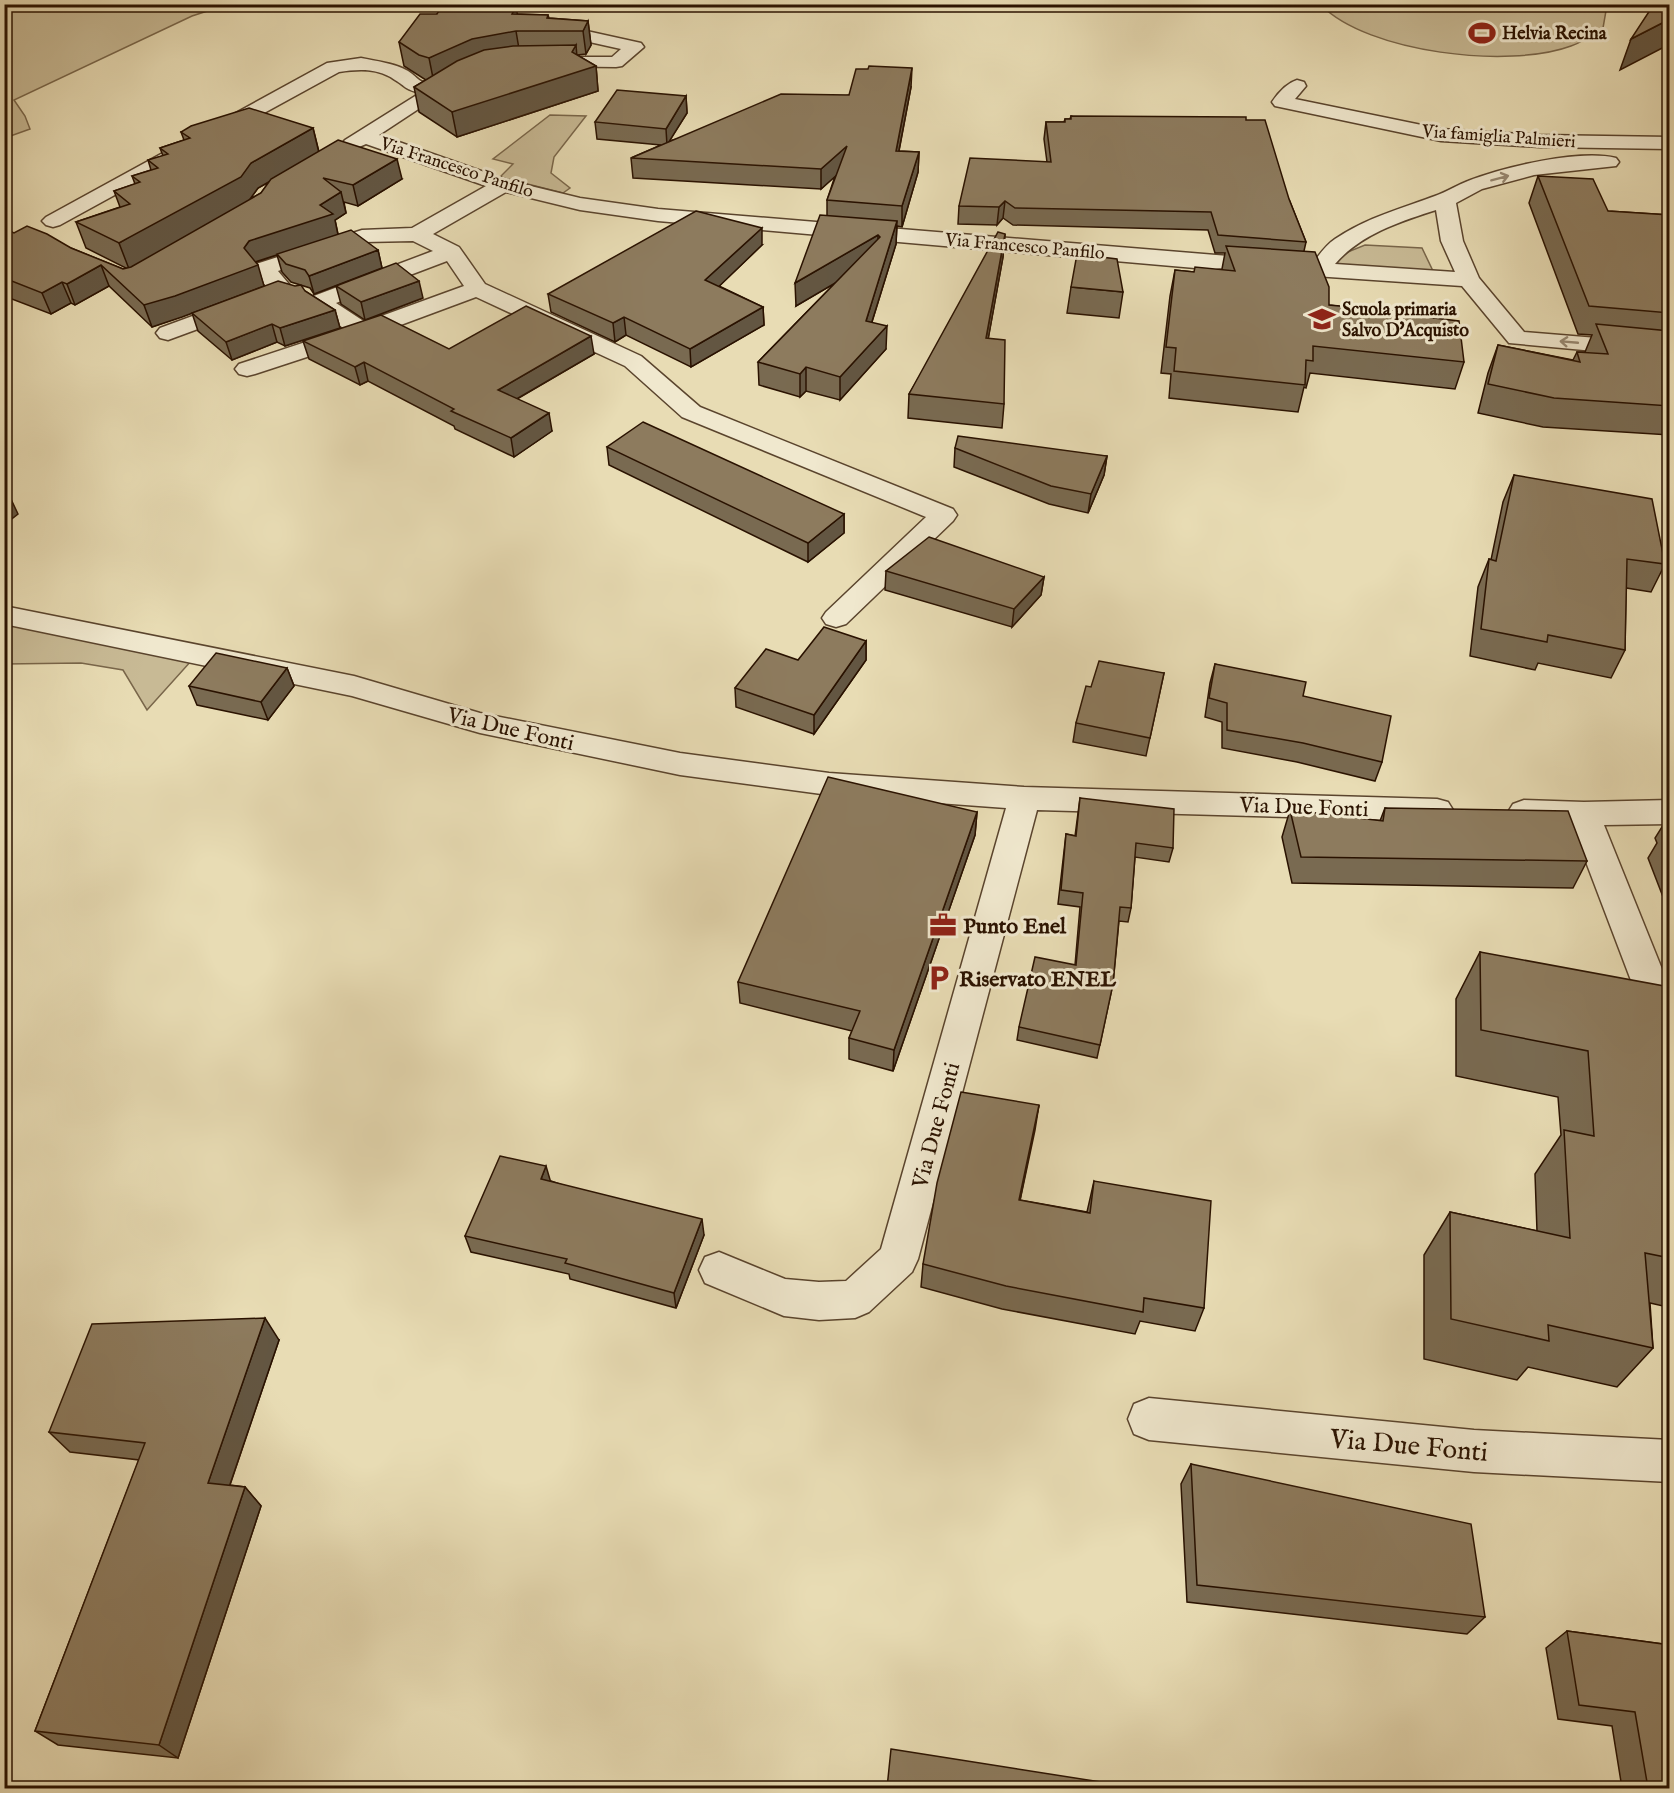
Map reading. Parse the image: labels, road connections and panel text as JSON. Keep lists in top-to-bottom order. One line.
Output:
{"streets":{"street":["Via famiglia Palmieri","Via Francesco Panfilo","Via Due Fonti"]},"crossings":[["Via famiglia Palmieri","Via Francesco Panfilo"]],"places":{"sports":["Helvia Recina"],"school or university":["Scuola primaria Salvo D'Acquisto"],"office":["Punto Enel"],"parking":["Riservato ENEL"]}}
